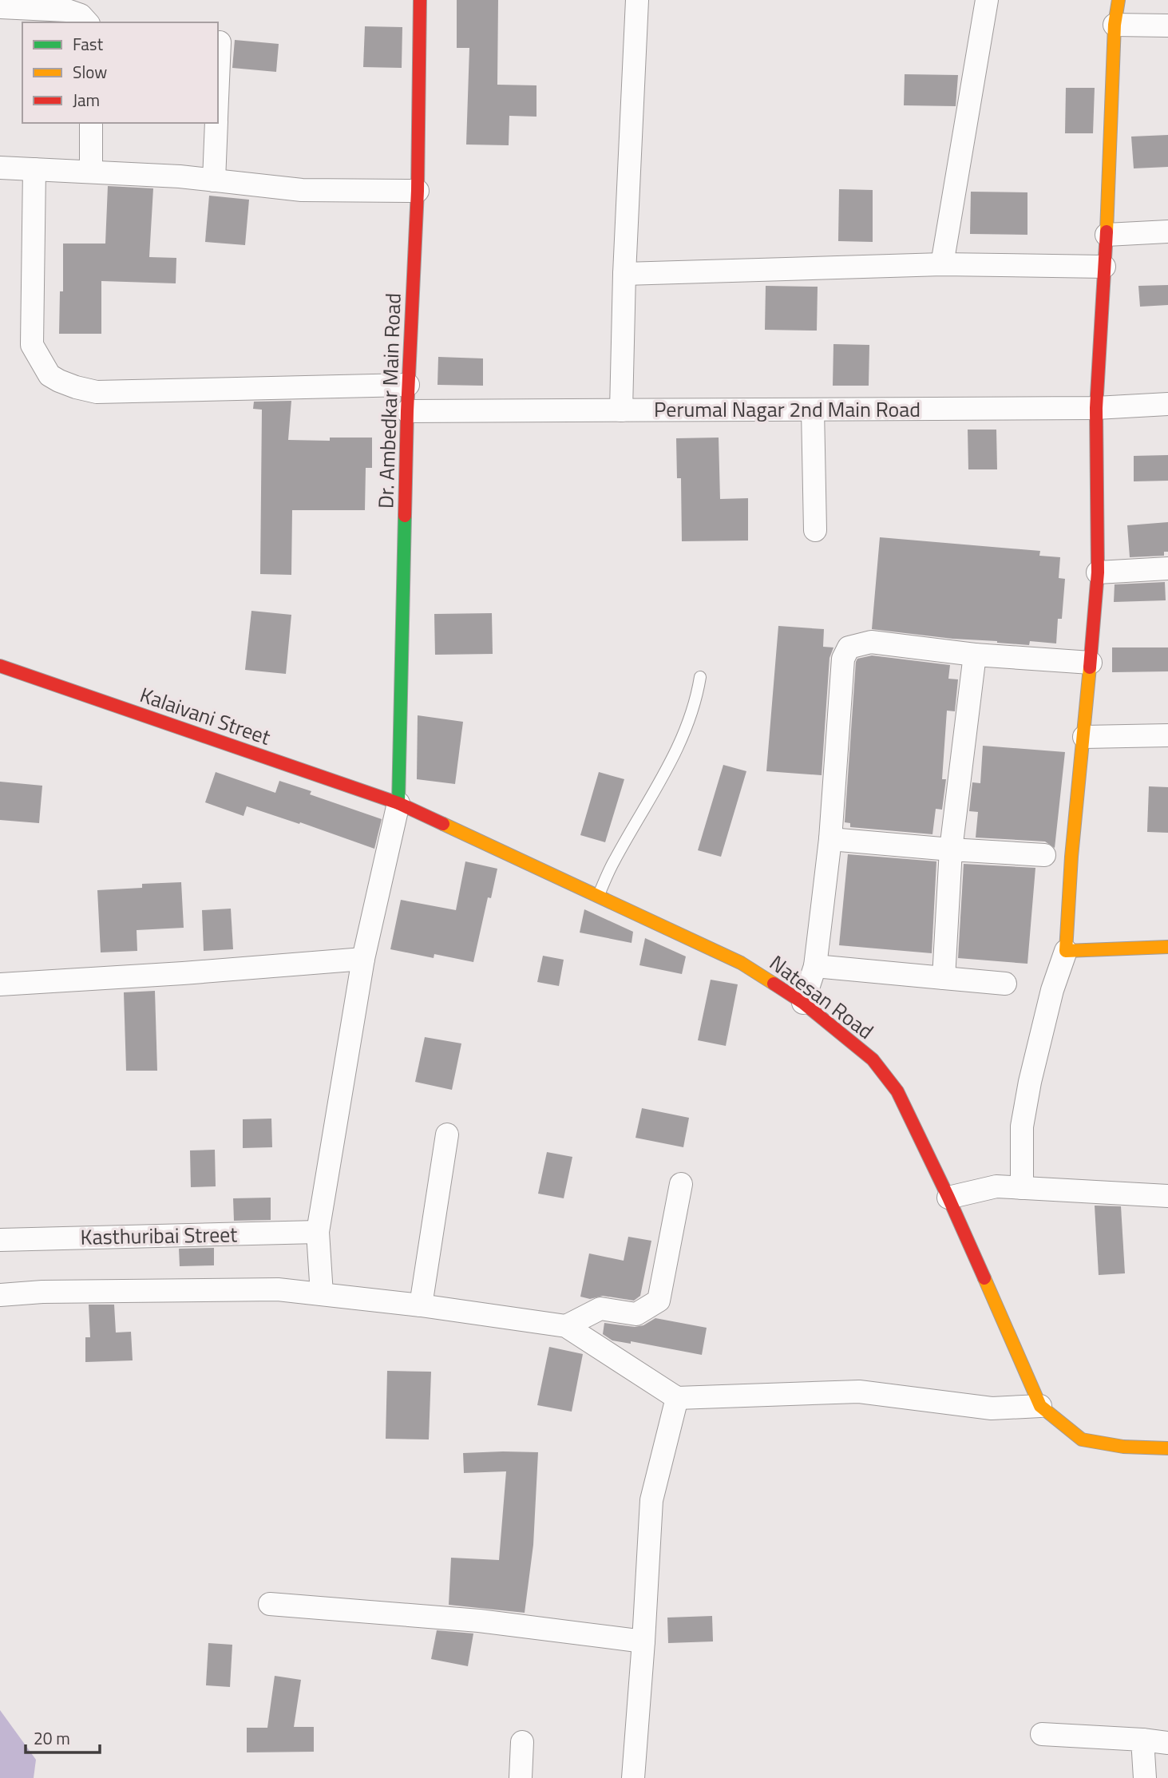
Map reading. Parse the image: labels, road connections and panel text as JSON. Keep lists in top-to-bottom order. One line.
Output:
{"streets":{"street":["Dr. Ambedkar Main Road","Perumal Nagar 2nd Main Road","Kalaivani Street","Natesan Road","Kasthuribai Street"]},"crossings":[["Dr. Ambedkar Main Road","Perumal Nagar 2nd Main Road"],["Dr. Ambedkar Main Road","Kalaivani Street"],["Dr. Ambedkar Main Road","Natesan Road"],["Kalaivani Street","Natesan Road"]],"legend":["Fast","Slow","Jam"],"scale_bar":"20 m"}
